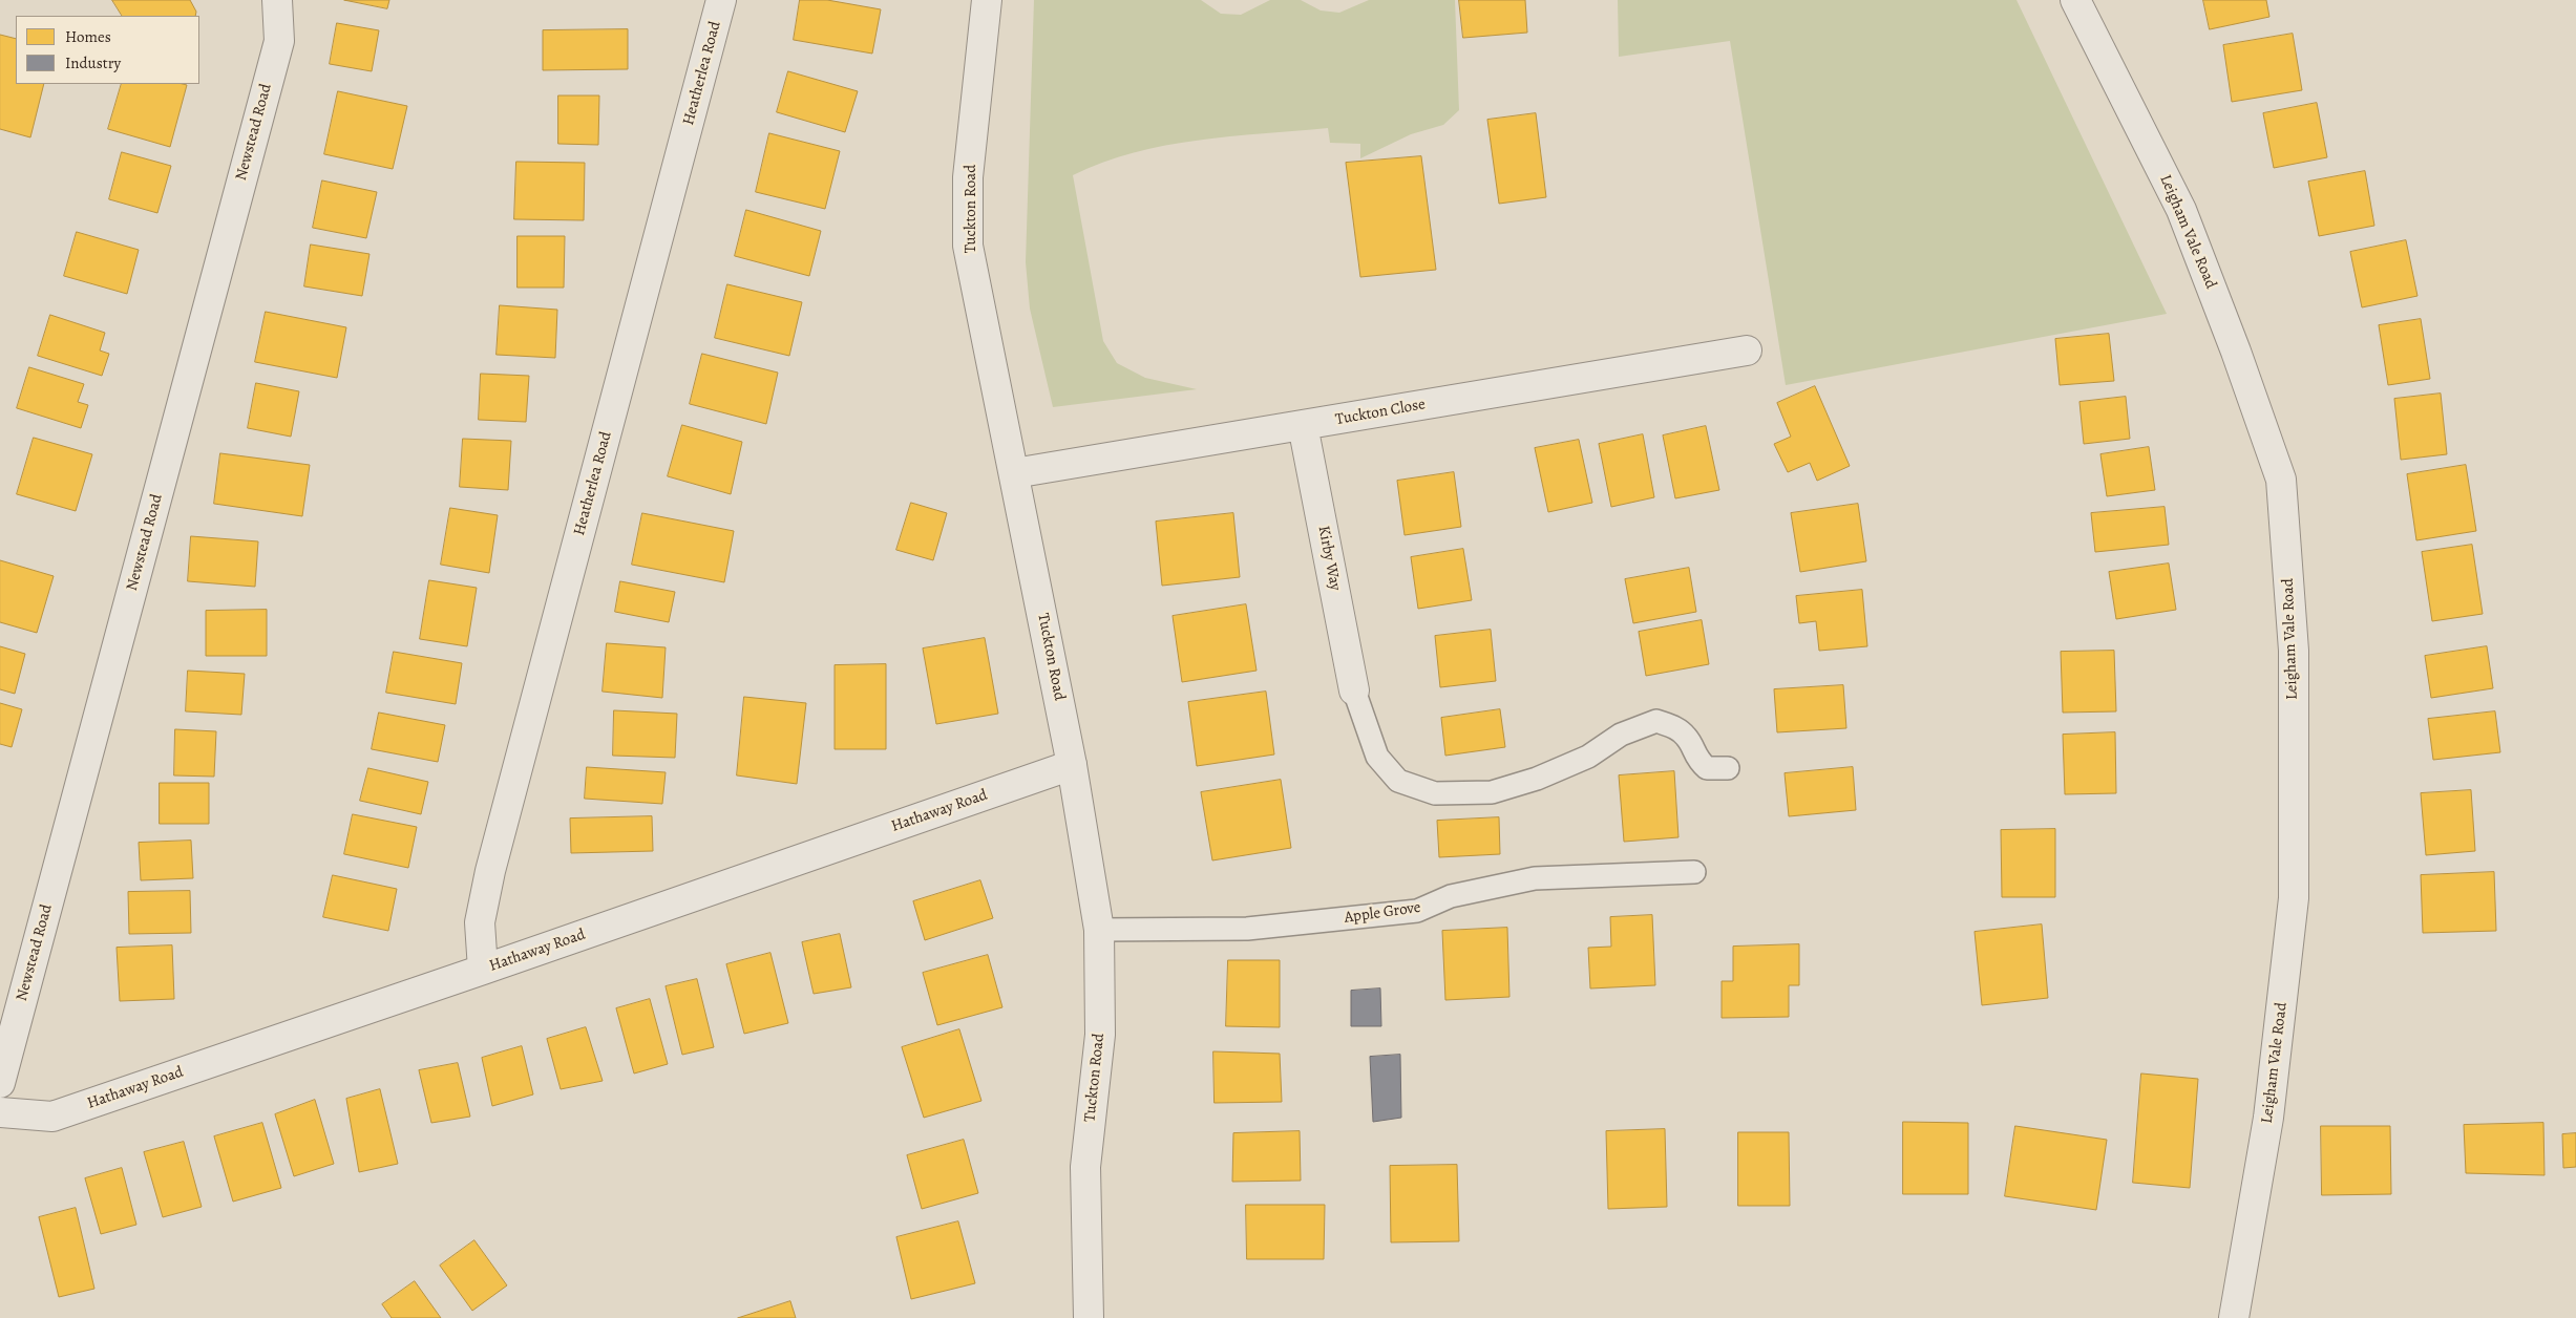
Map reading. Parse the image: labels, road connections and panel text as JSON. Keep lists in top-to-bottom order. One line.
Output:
{"streets":{"street":["Heatherlea Road","Newstead Road","Tuckton Road","Leigham Vale Road","Tuckton Close","Kirby Way","Hathaway Road"],"lane":["Apple Grove"]},"crossings":[["Heatherlea Road","Hathaway Road"],["Tuckton Road","Tuckton Close"],["Tuckton Road","Hathaway Road"],["Tuckton Road","Apple Grove"],["Tuckton Close","Kirby Way"]],"legend":["Homes","Industry"]}
